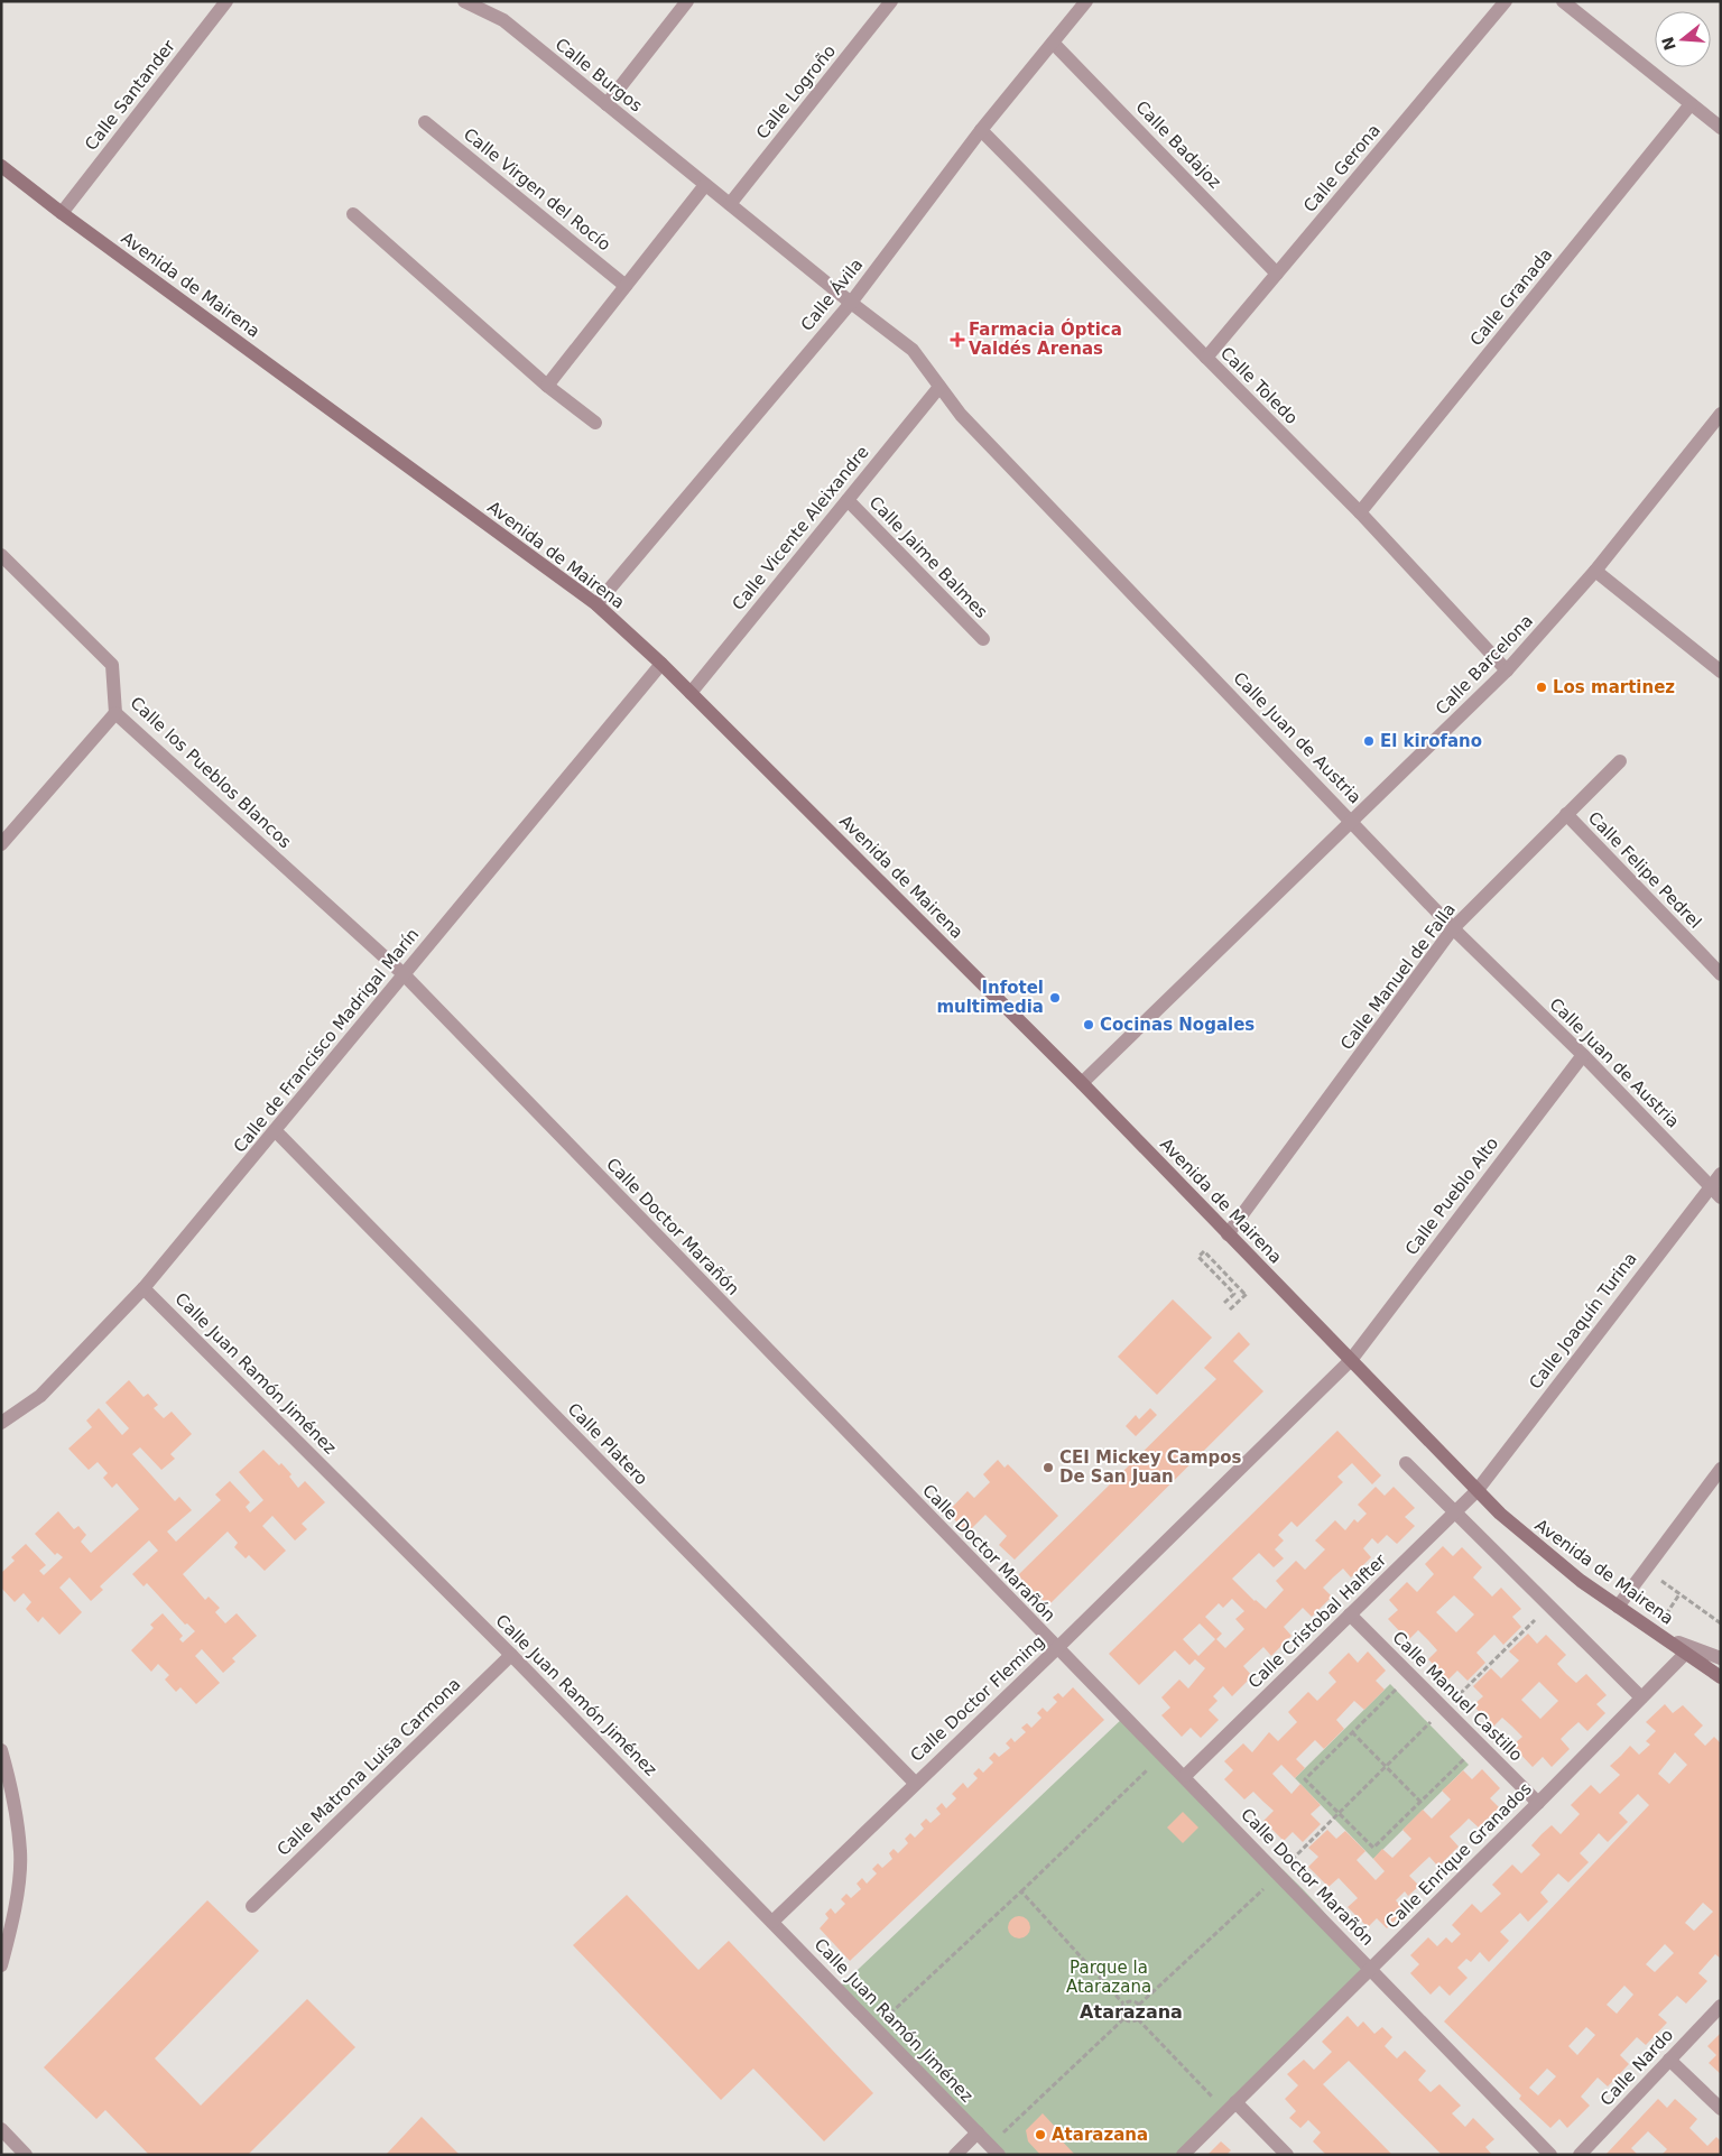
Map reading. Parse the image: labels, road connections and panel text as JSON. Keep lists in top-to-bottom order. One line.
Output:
{"streets":{"street":["Calle Burgos","Calle Logroño","Calle Santander","Calle Badajoz","Calle Gerona","Calle Virgen del Rocío","Avenida de Mairena","Calle Ávila","Calle Granada","Calle Toledo","Calle Vicente Aleixandre","Calle Jaime Balmes","Calle Barcelona","Calle Juan de Austria","Calle los Pueblos Blancos","Calle Felipe Pedrel","Calle Manuel de Falla","Calle de Francisco Madrigal Marín","Calle Pueblo Alto","Calle Doctor Marañón","Calle Joaquín Turina","Calle Juan Ramón Jiménez","Calle Platero","Calle Cristobal Halfter","Calle Manuel Castillo","Calle Doctor Fleming","Calle Matrona Luisa Carmona","Calle Enrique Granados","Calle Nardo"]},"crossings":[["Calle Burgos","Calle Logroño"],["Calle Burgos","Calle Ávila"],["Calle Burgos","Calle Juan de Austria"],["Calle Santander","Avenida de Mairena"],["Calle Badajoz","Calle Gerona"],["Calle Badajoz","Calle Ávila"],["Calle Gerona","Calle Toledo"],["Avenida de Mairena","Calle Ávila"],["Avenida de Mairena","Calle Vicente Aleixandre"],["Avenida de Mairena","Calle Barcelona"],["Avenida de Mairena","Calle Manuel de Falla"],["Avenida de Mairena","Calle de Francisco Madrigal Marín"],["Avenida de Mairena","Calle Pueblo Alto"],["Avenida de Mairena","Calle Joaquín Turina"],["Avenida de Mairena","Calle Cristobal Halfter"],["Avenida de Mairena","Calle Doctor Fleming"],["Avenida de Mairena","Calle Enrique Granados"],["Calle Ávila","Calle Toledo"],["Calle Ávila","Calle Juan de Austria"],["Calle Granada","Calle Toledo"],["Calle Toledo","Calle Barcelona"],["Calle Vicente Aleixandre","Calle Jaime Balmes"],["Calle Vicente Aleixandre","Calle Juan de Austria"],["Calle Barcelona","Calle Juan de Austria"],["Calle Juan de Austria","Calle Manuel de Falla"],["Calle Juan de Austria","Calle Pueblo Alto"],["Calle Juan de Austria","Calle Joaquín Turina"],["Calle los Pueblos Blancos","Calle de Francisco Madrigal Marín"],["Calle los Pueblos Blancos","Calle Doctor Marañón"],["Calle Felipe Pedrel","Calle Manuel de Falla"],["Calle de Francisco Madrigal Marín","Calle Doctor Marañón"],["Calle de Francisco Madrigal Marín","Calle Juan Ramón Jiménez"],["Calle de Francisco Madrigal Marín","Calle Platero"],["Calle Pueblo Alto","Calle Doctor Fleming"],["Calle Doctor Marañón","Calle Cristobal Halfter"],["Calle Doctor Marañón","Calle Doctor Fleming"],["Calle Doctor Marañón","Calle Enrique Granados"],["Calle Joaquín Turina","Calle Cristobal Halfter"],["Calle Juan Ramón Jiménez","Calle Doctor Fleming"],["Calle Juan Ramón Jiménez","Calle Matrona Luisa Carmona"],["Calle Platero","Calle Doctor Fleming"],["Calle Cristobal Halfter","Calle Manuel Castillo"],["Calle Manuel Castillo","Calle Enrique Granados"]],"districts":["Atarazana"],"parks":["Parque la Atarazana"],"places":{"health":["Farmacia Óptica Valdés Arenas"],"other":["Los martinez","El kirofano","Infotel multimedia","Cocinas Nogales","CEI Mickey Campos De San Juan","Atarazana"]},"north":"left"}
